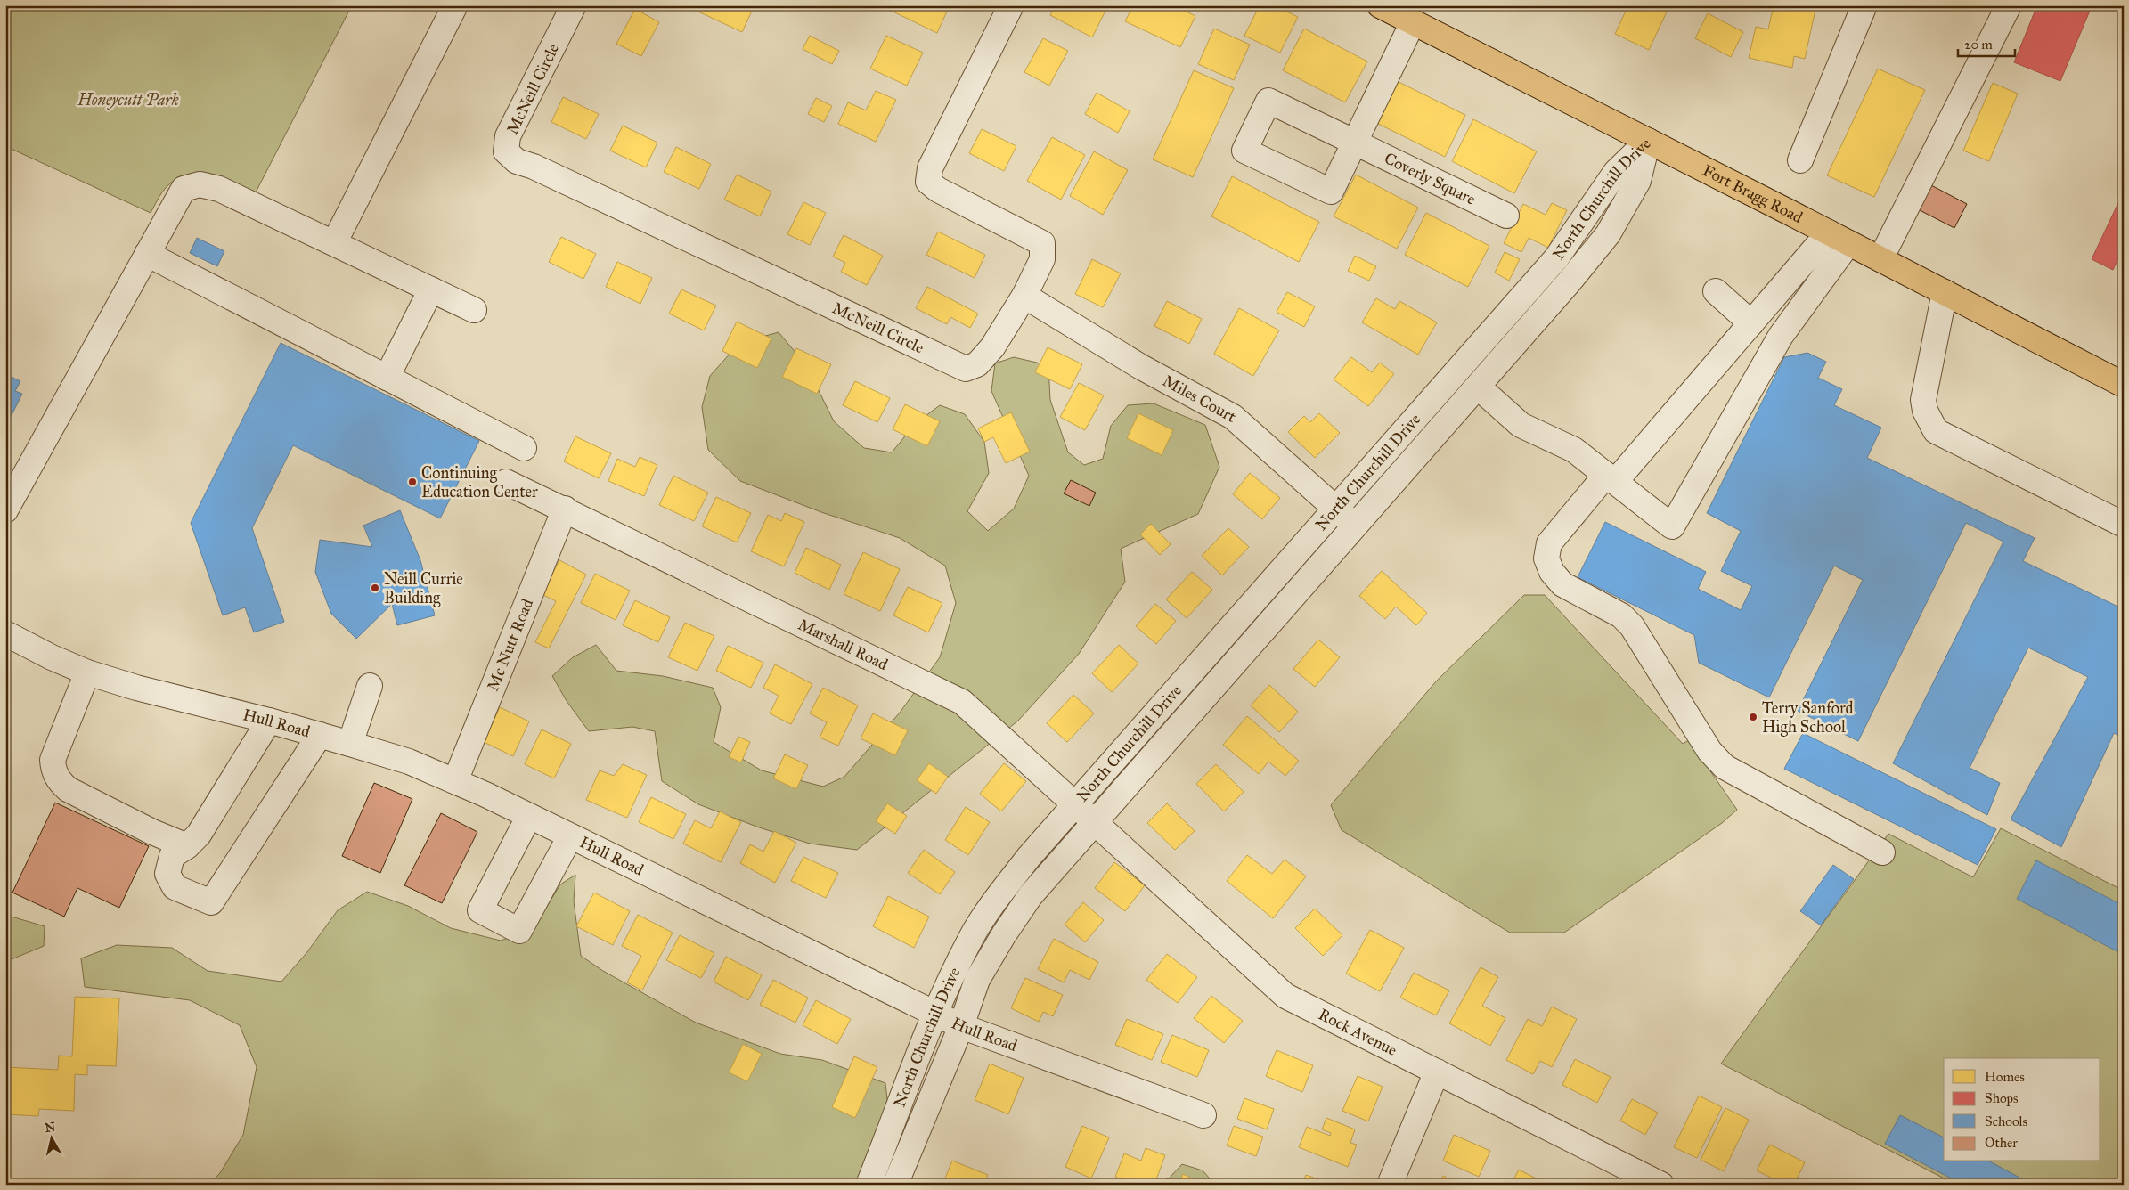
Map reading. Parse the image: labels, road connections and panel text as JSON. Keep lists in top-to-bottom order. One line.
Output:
{"streets":{"main road":["Fort Bragg Road"],"street":["McNeill Circle","Coverly Square","North Churchill Drive","Miles Court","Marshall Road","Mc Nutt Road","Hull Road","Rock Avenue"]},"crossings":[["McNeill Circle","Miles Court"],["Coverly Square","Fort Bragg Road"],["Fort Bragg Road","North Churchill Drive"],["North Churchill Drive","Miles Court"],["North Churchill Drive","Marshall Road"],["North Churchill Drive","Hull Road"],["North Churchill Drive","Rock Avenue"],["Marshall Road","Mc Nutt Road"],["Marshall Road","Rock Avenue"],["Mc Nutt Road","Hull Road"]],"parks":["Honeycutt Park"],"places":["Continuing Education Center","Neill Currie Building","Terry Sanford High School"],"legend":["Homes","Shops","Schools","Other"],"scale_bar":"20 m","north":"top"}
